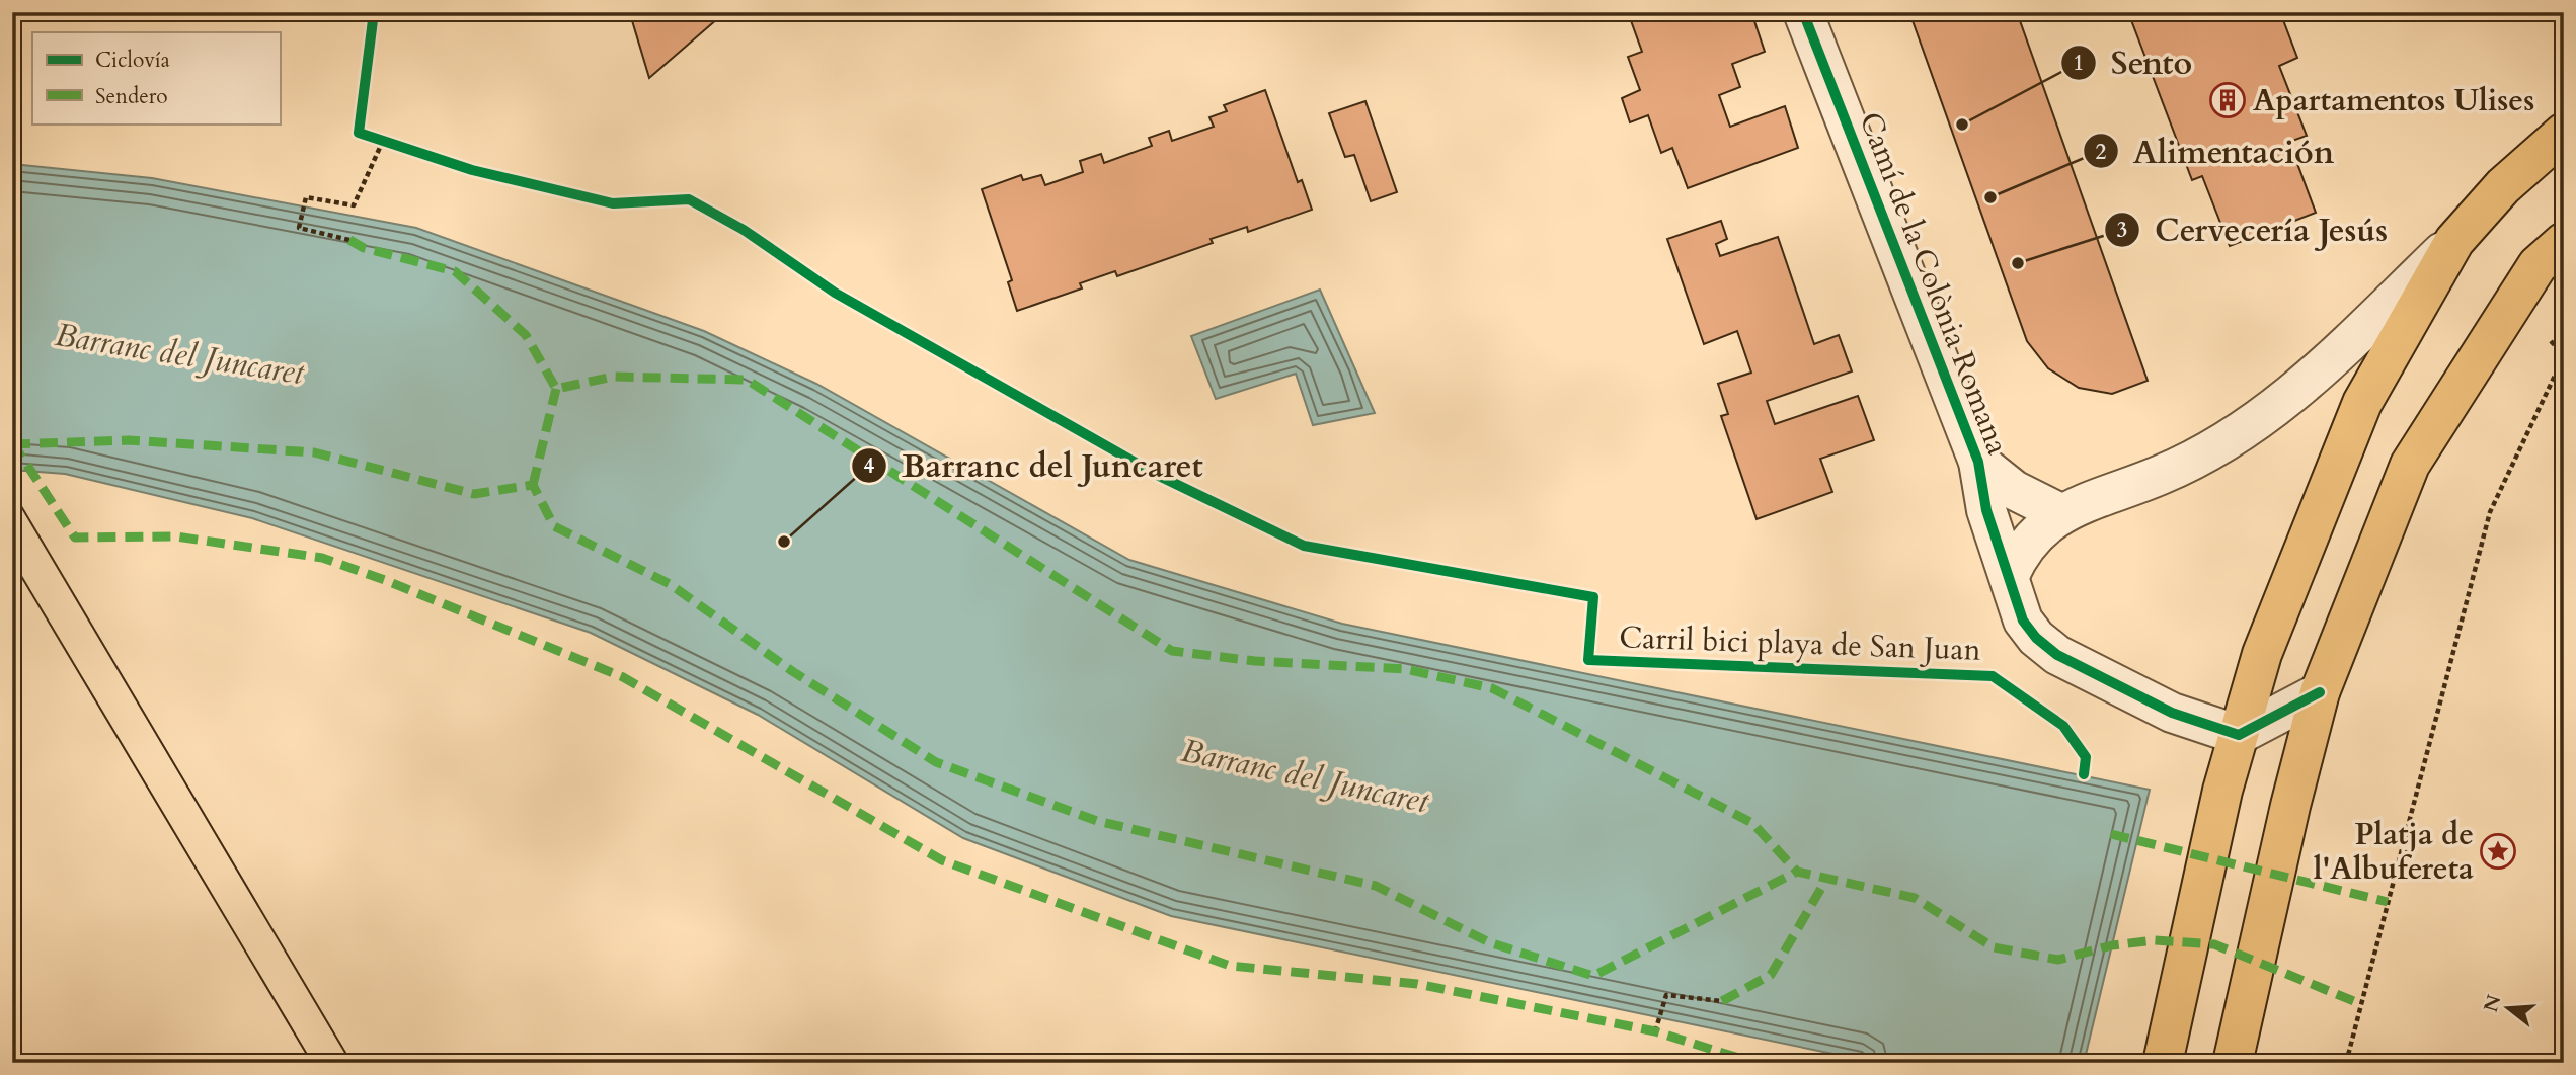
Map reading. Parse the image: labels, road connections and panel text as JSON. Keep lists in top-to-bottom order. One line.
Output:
{"streets":{"street":["Camí de la Colònia Romana"],"cycle path":["Carril bici playa de San Juan"]},"water":["Barranc del Juncaret"],"places":{"building":["Apartamentos Ulises"],"other":["Sento","Alimentación","Cervecería Jesús","Barranc del Juncaret"],"place":["Platja de l'Albufereta"]},"legend":["Ciclovía","Sendero"],"north":"left"}
